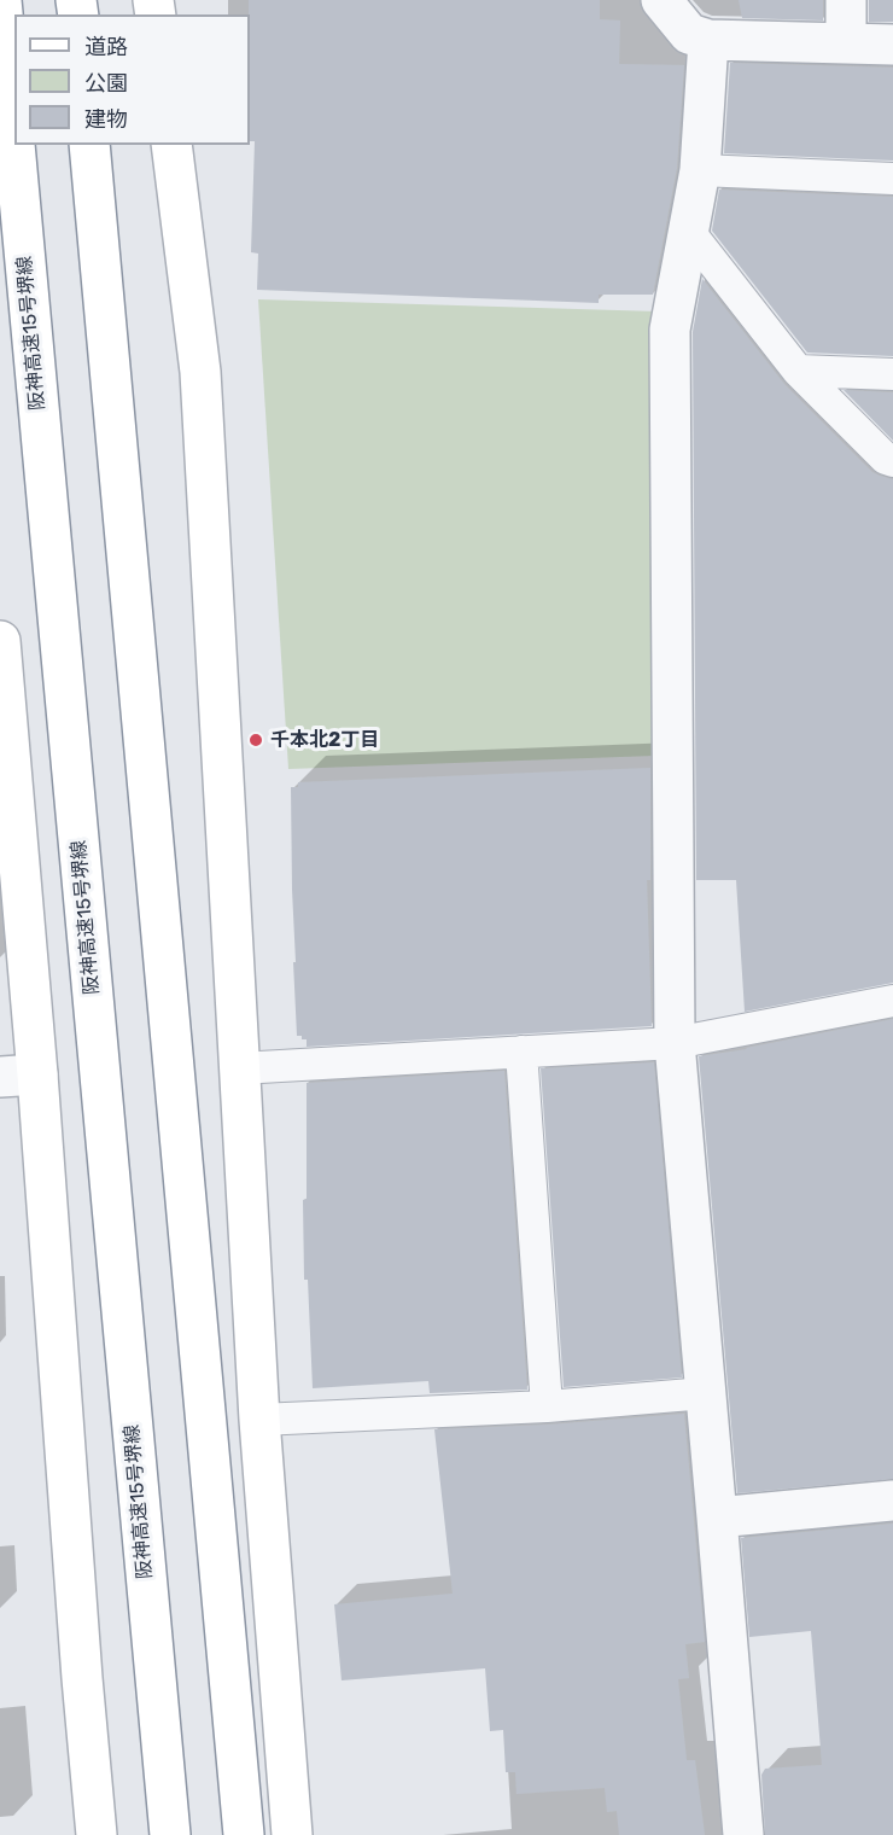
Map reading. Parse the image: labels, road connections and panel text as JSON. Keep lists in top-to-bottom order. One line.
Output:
{"streets":{"main road":["阪神高速15号堺線"]},"places":["千本北2丁目"],"legend":["道路","公園","建物"]}
